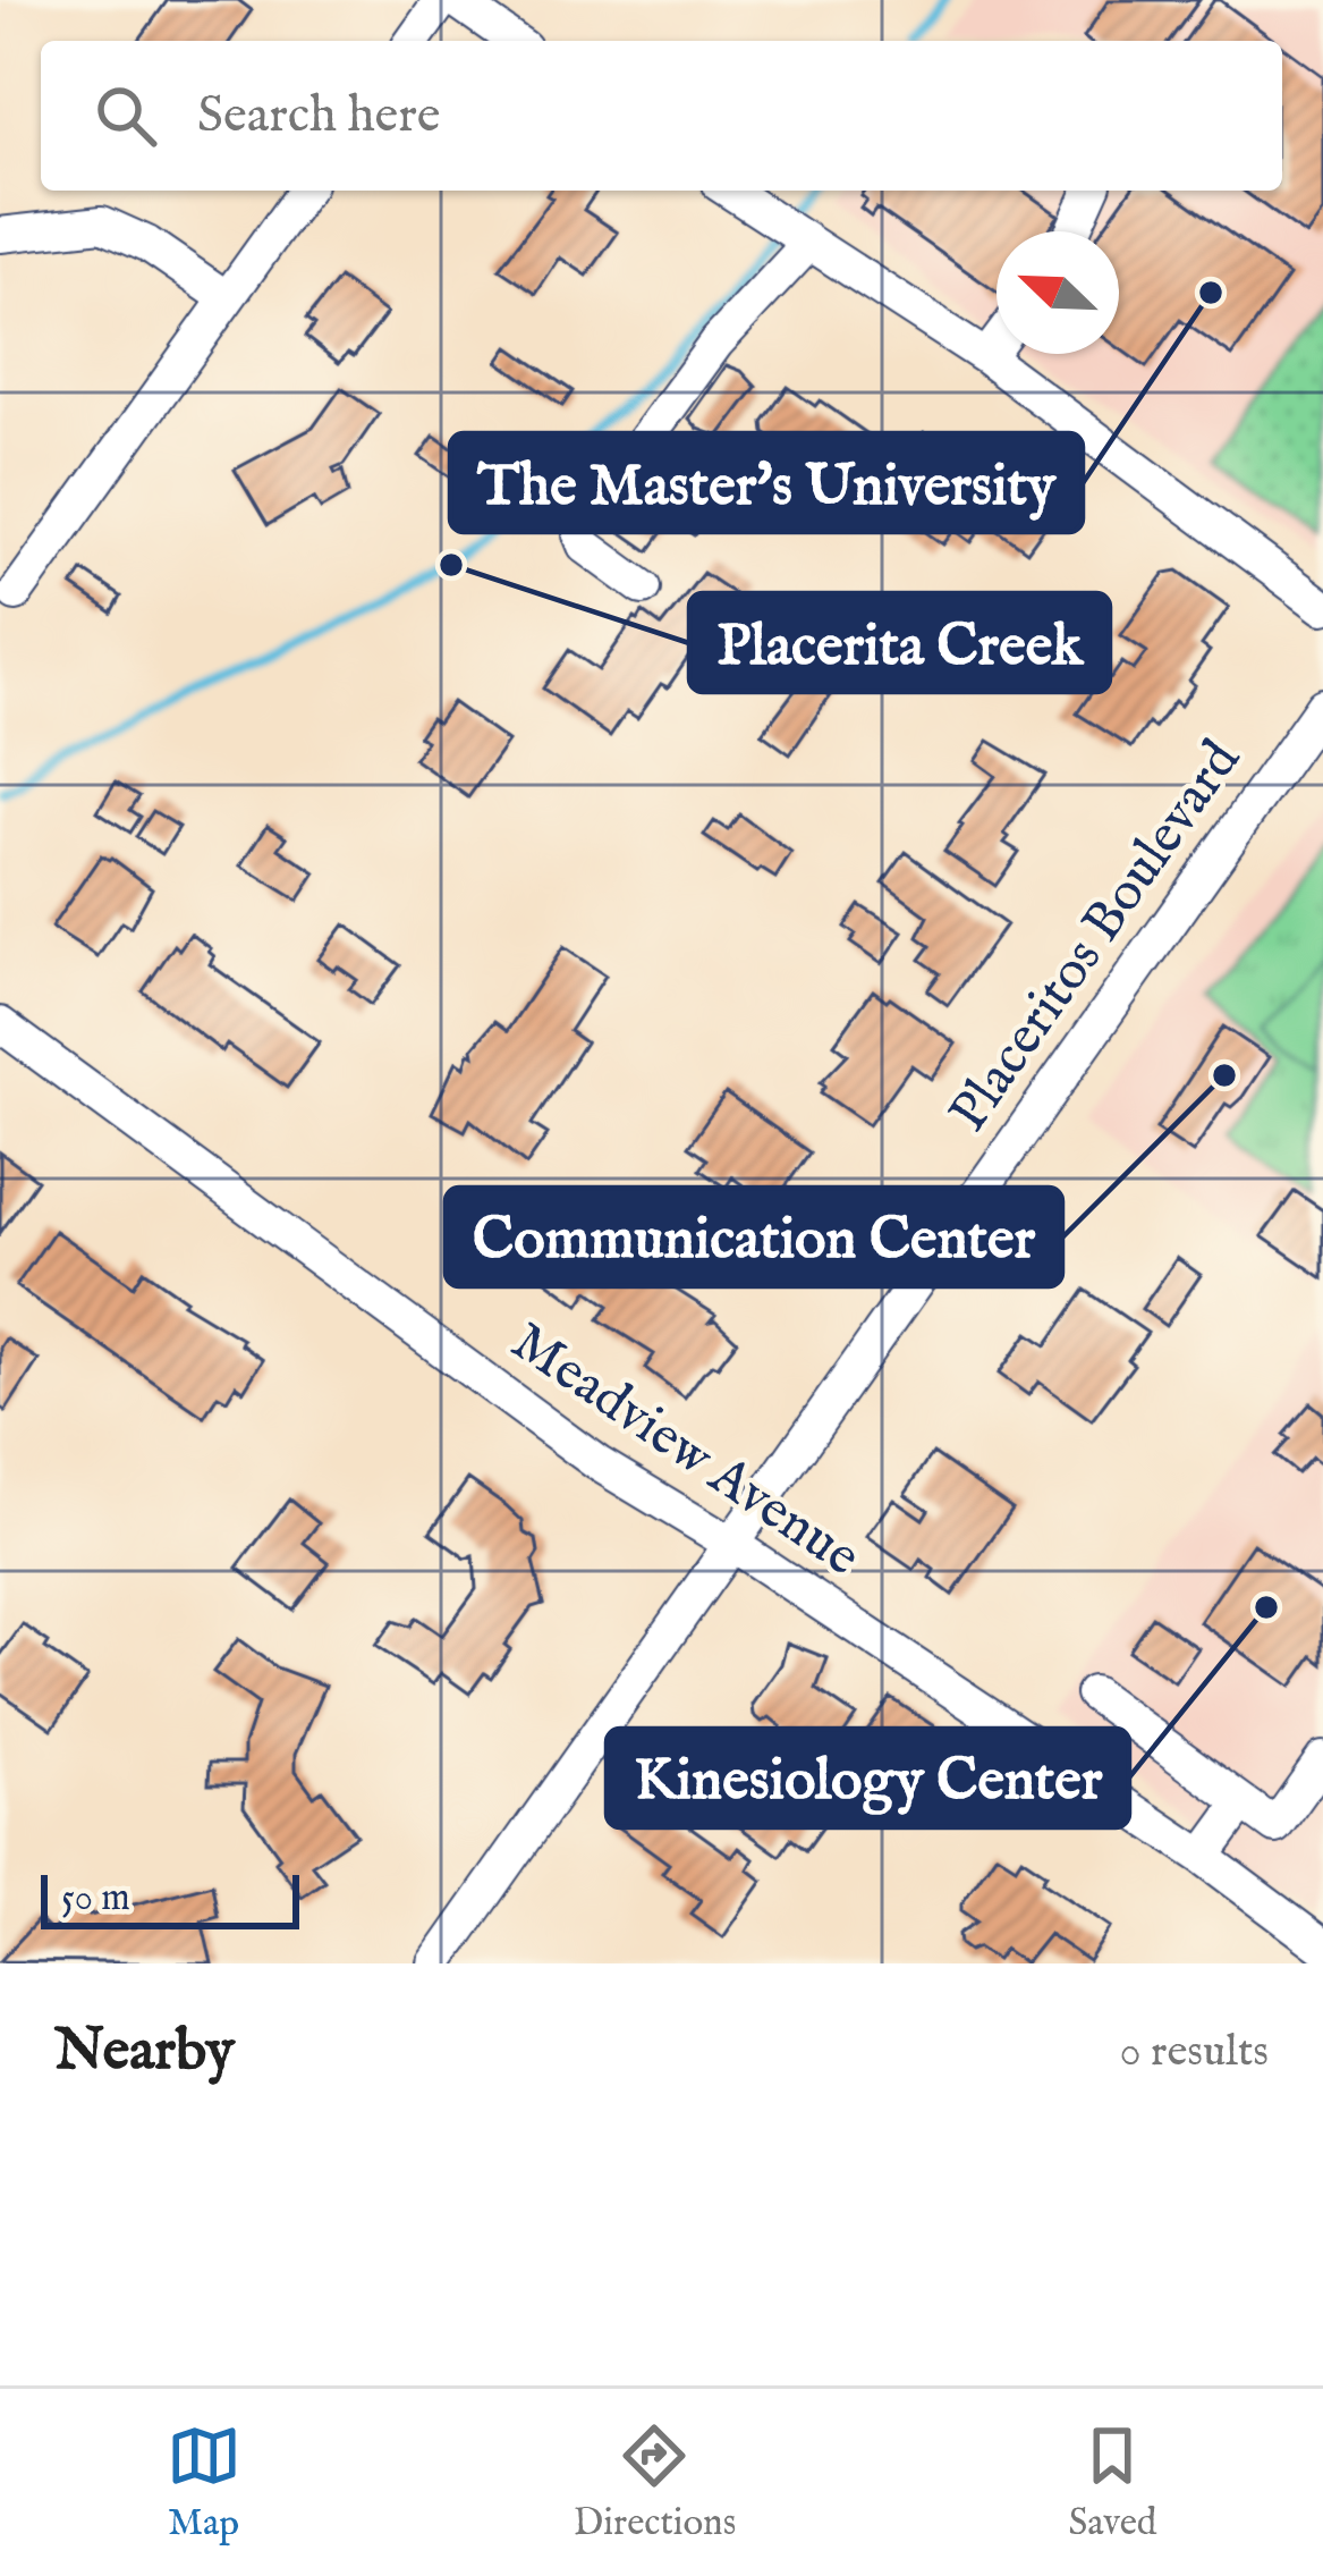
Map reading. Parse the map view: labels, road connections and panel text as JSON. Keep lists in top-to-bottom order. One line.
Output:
{"streets":{"street":["Placeritos Boulevard","Meadview Avenue"]},"crossings":[["Placeritos Boulevard","Meadview Avenue"]],"places":["The Master's University","Placerita Creek","Communication Center","Kinesiology Center"],"scale_bar":"50 m","north":"top left","page":{"search":"Search here","scale":"50 m","heading":["Nearby","0 results"],"nav":["Map","Directions","Saved"]}}
